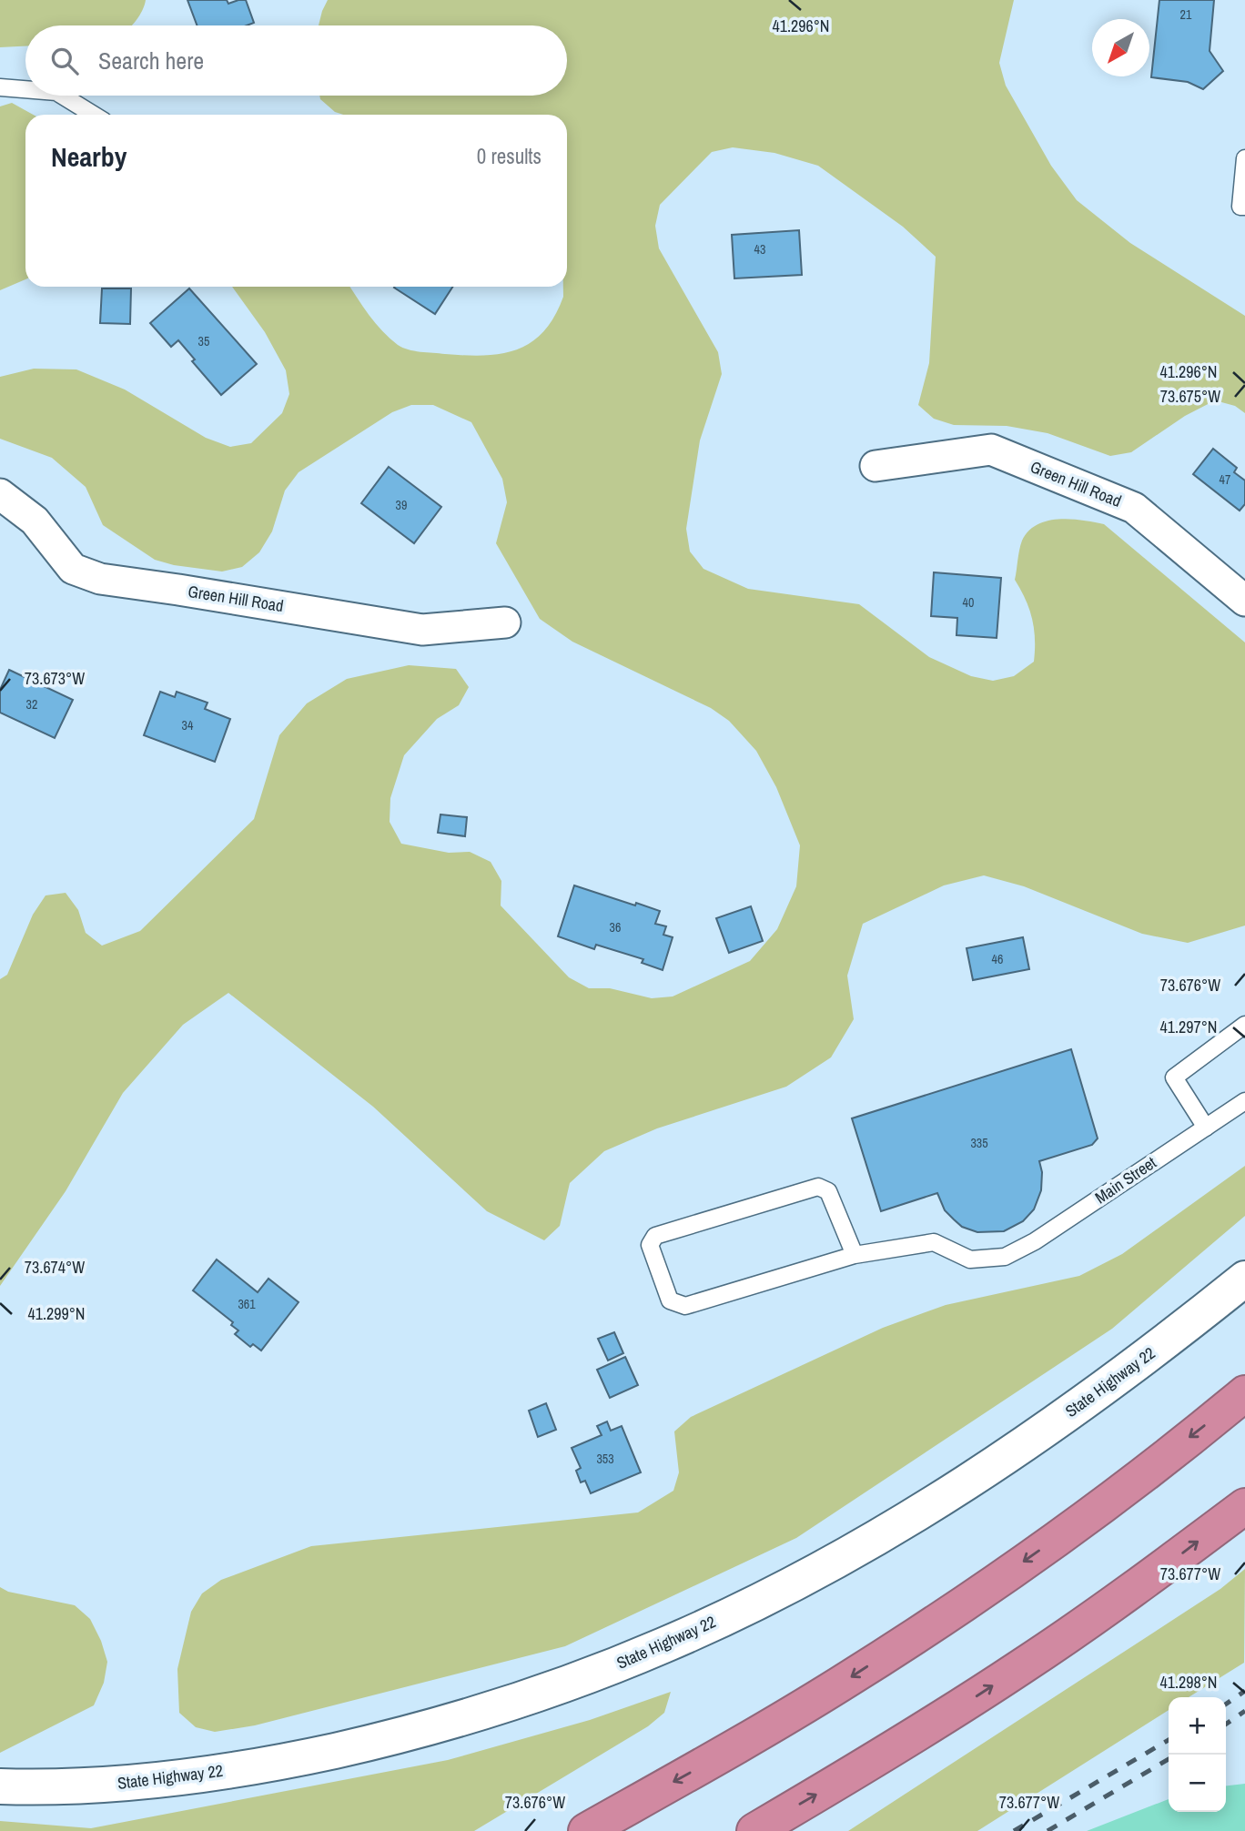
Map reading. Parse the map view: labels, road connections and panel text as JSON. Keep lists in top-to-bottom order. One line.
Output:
{"streets":{"main road":["State Highway 22"],"street":["Green Hill Road"],"lane":["Main Street"]},"house_numbers":["21","43","35","47","39","40","32","34","36","46","335","361","353"],"north":"bottom left","page":{"search":"Search here","heading":["Nearby","0 results"],"map_buttons":["+","−"]},"coordinates":["41.296°N","73.675°W","73.673°W","73.676°W","41.297°N","73.674°W","41.299°N","73.677°W","41.298°N"]}
